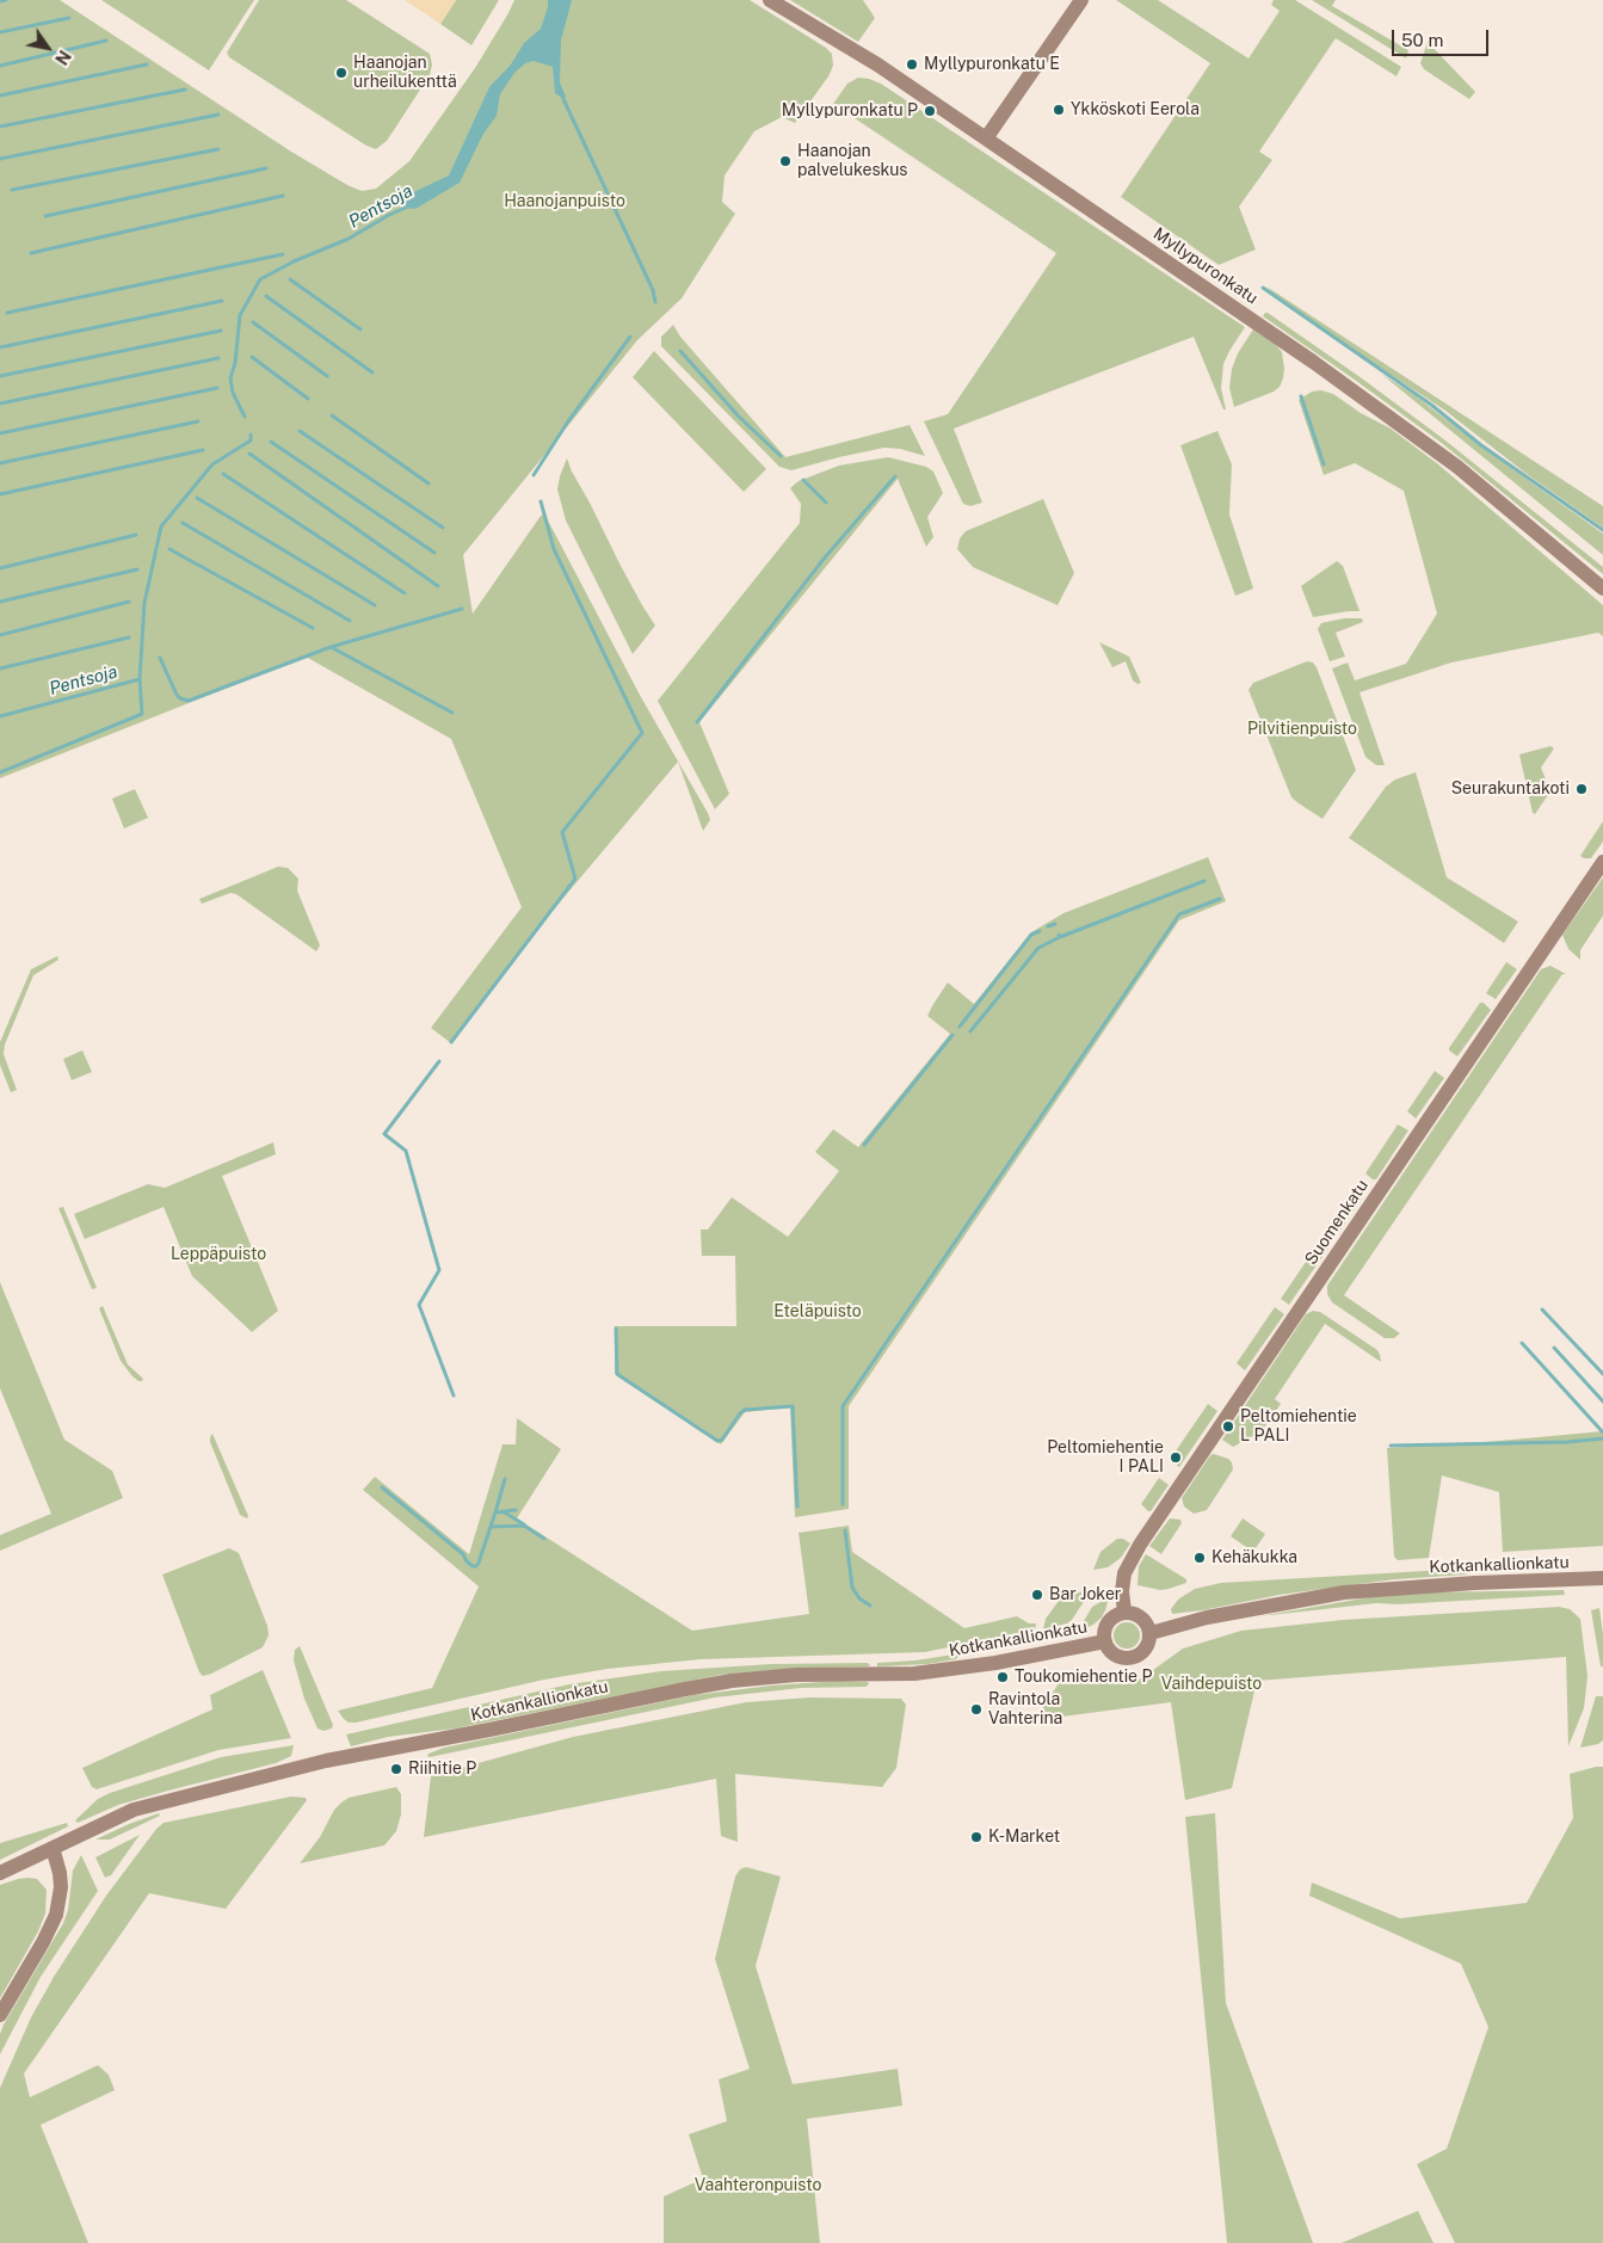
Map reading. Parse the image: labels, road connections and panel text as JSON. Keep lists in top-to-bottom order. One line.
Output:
{"streets":{"street":["Myllypuronkatu","Suomenkatu","Kotkankallionkatu"]},"crossings":[["Suomenkatu","Kotkankallionkatu"]],"water":["Pentsoja"],"parks":["Haanojanpuisto","Pilvitienpuisto","Leppäpuisto","Eteläpuisto","Vaihdepuisto","Vaahteronpuisto"],"places":["Myllypuronkatu E","Haanojan urheilukenttä","Ykköskoti Eerola","Myllypuronkatu P","Haanojan palvelukeskus","Seurakuntakoti","Peltomiehentie L PALI","Peltomiehentie I PALI","Kehäkukka","Bar Joker","Toukomiehentie P","Ravintola Vahterina","Riihitie P","K-Market"],"scale_bar":"50 m","north":"bottom right"}
